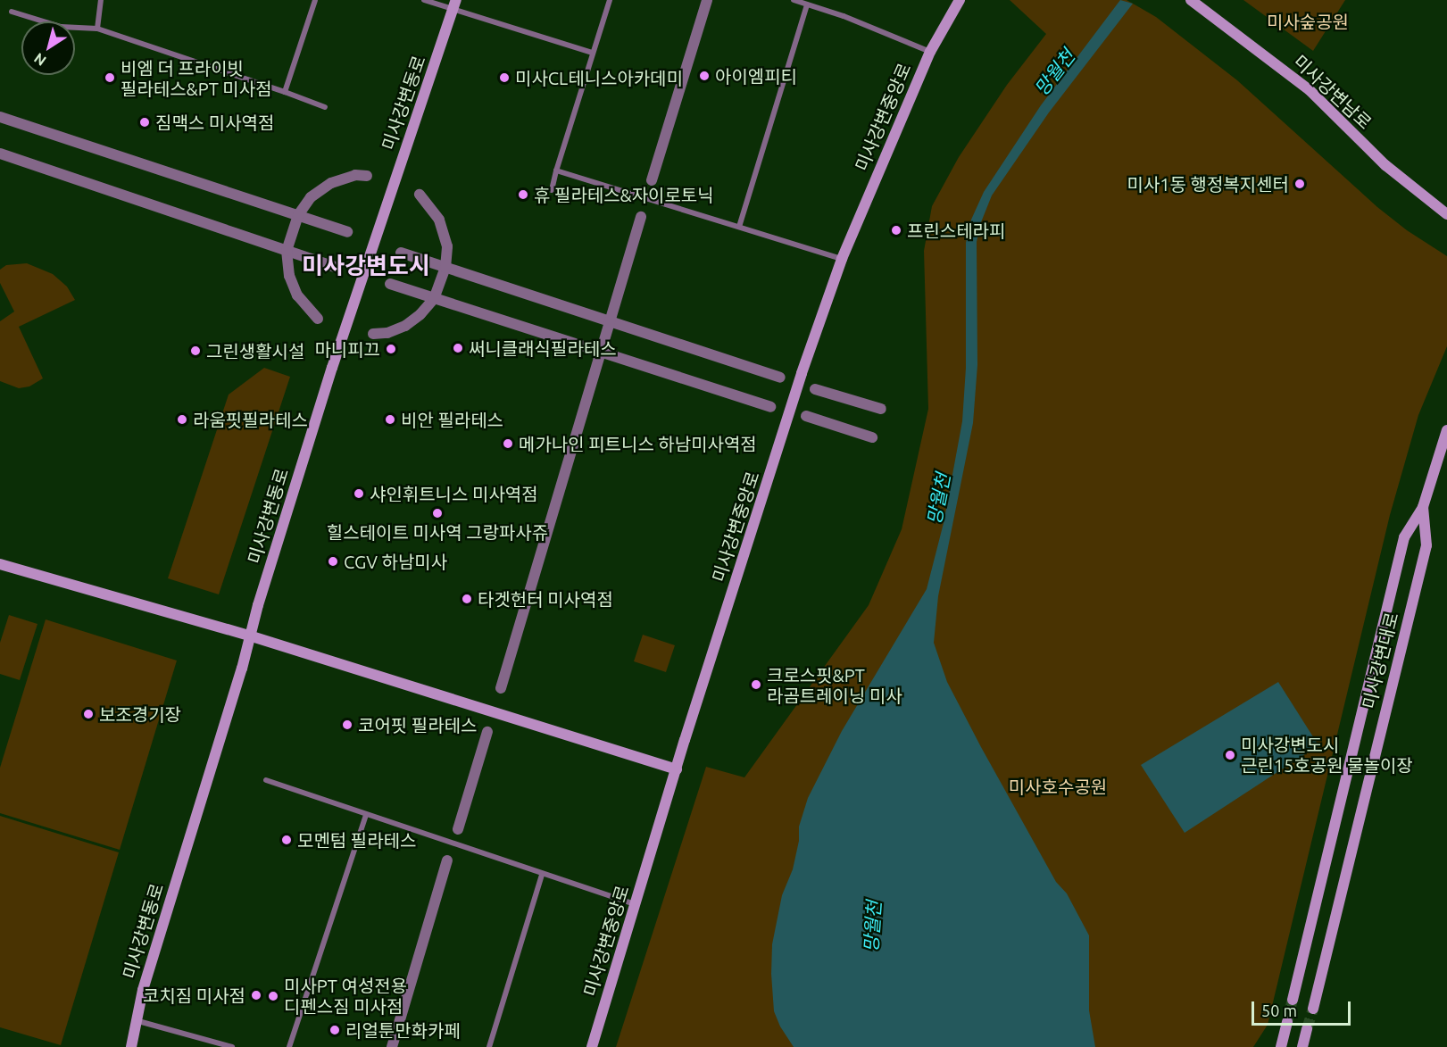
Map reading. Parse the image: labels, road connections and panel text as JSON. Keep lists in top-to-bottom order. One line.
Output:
{"streets":{"main road":["미사강변남로","미사강변동로","미사강변중앙로","미사강변대로"]},"districts":["미사강변도시"],"water":["망월천"],"parks":["미사숲공원","미사호수공원"],"places":["아이엠피티","비엠 더 프라이빗 필라테스&PT 미사점","미사CL테니스아카데미","짐맥스 미사역점","미사1동 행정복지센터","휴 필라테스&자이로토닉","프린스테라피","써니클래식필라테스","마니피끄","그린생활시설","라움핏필라테스","비안 필라테스","메가나인 피트니스 하남미사역점","샤인휘트니스 미사역점","힐스테이트 미사역 그랑파사쥬","CGV 하남미사","타겟헌터 미사역점","크로스핏&PT 라곰트레이닝 미사","보조경기장","코어핏 필라테스","미사강변도시 근린15호공원 물놀이장","모멘텀 필라테스","코치짐 미사점","미사PT 여성전용 디펜스짐 미사점","리얼툰만화카페"],"scale_bar":"50 m","north":"bottom left"}
